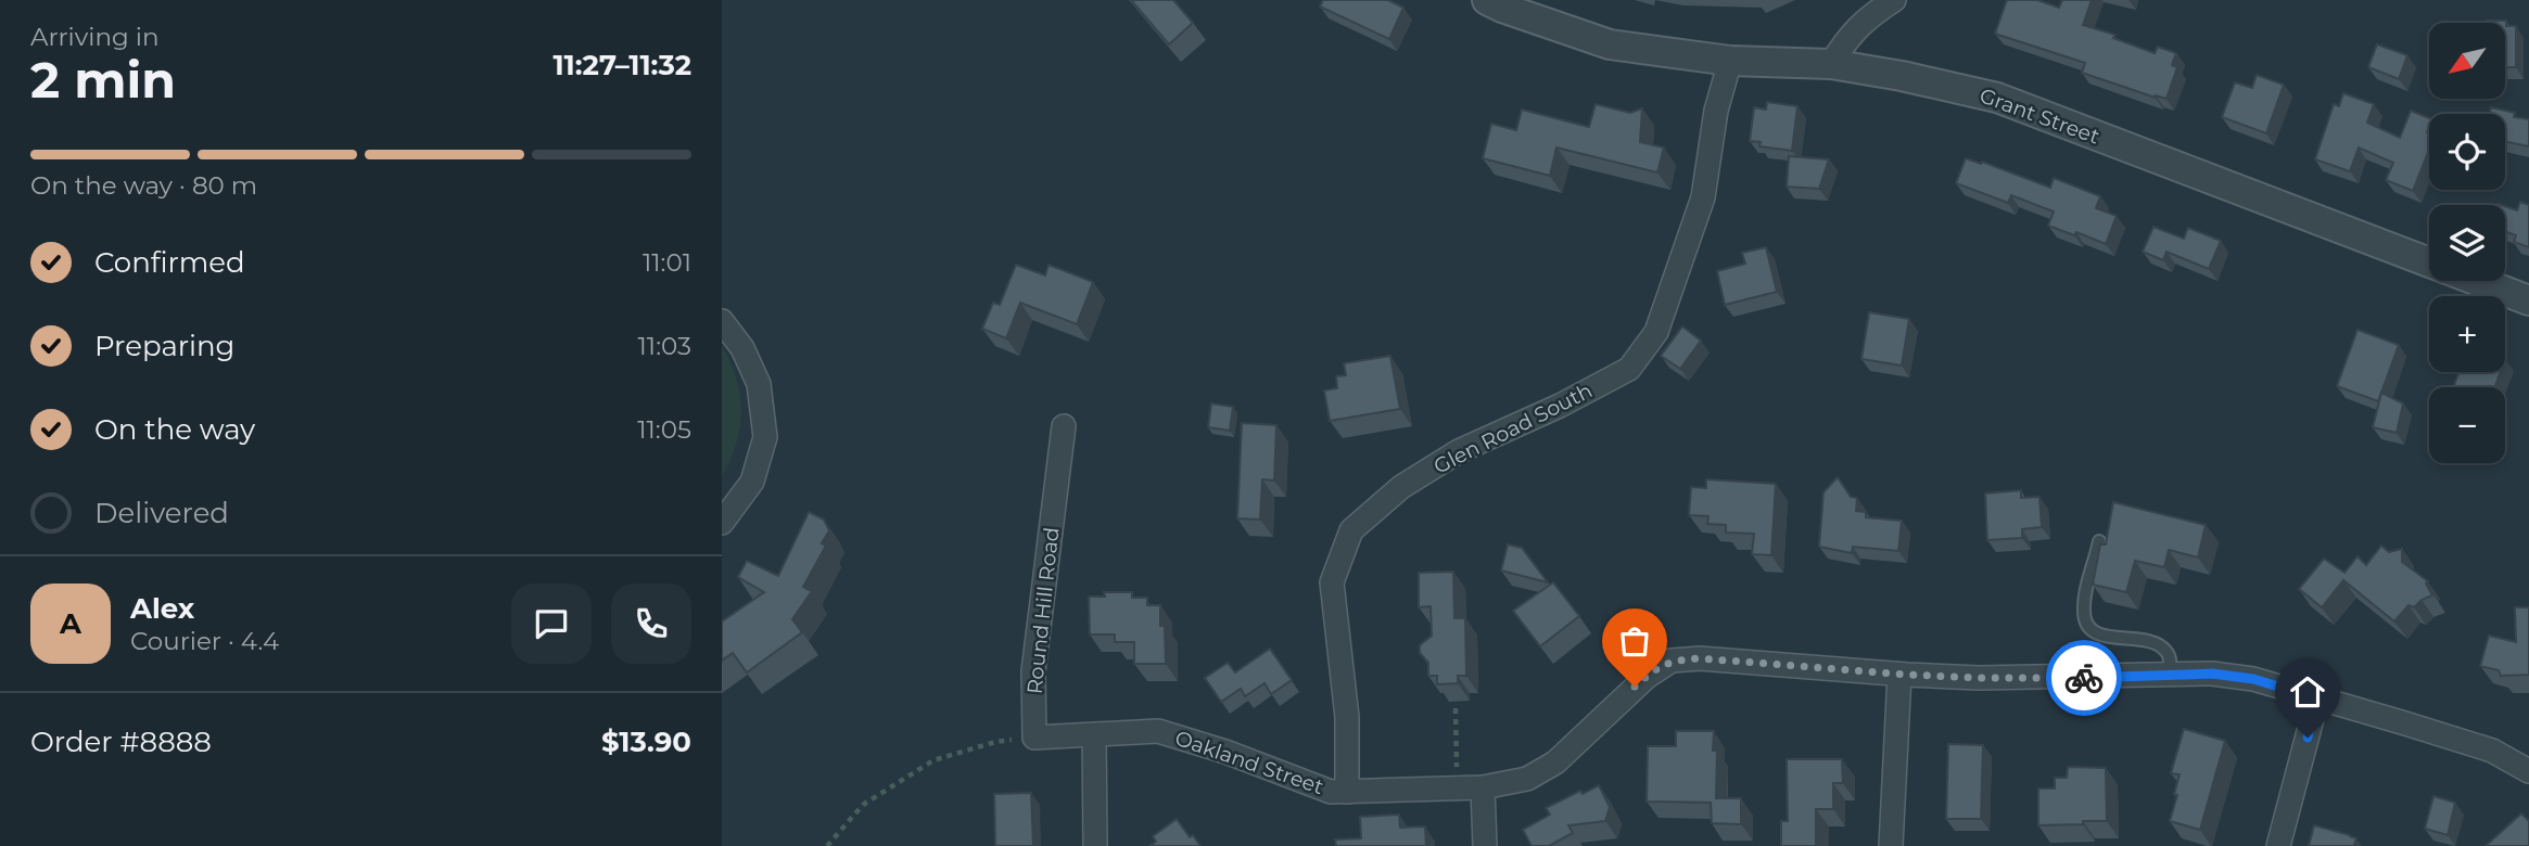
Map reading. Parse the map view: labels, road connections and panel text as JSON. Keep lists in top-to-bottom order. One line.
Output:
{"streets":{"street":["Grant Street","Glen Road South","Round Hill Road","Oakland Street"]},"crossings":[["Grant Street","Glen Road South"],["Glen Road South","Oakland Street"]],"north":"bottom left","page":{"heading":["2 min","Arriving in","11:27–11:32"],"panel":["Alex","Courier · 4.4","Order #8888","$13.90"],"map_buttons":["+","−"],"bar":"On the way · 80 m","list":[["Confirmed","11:01"],["Preparing","11:03"],["On the way","11:05"],"Delivered"],"round":"A"}}
